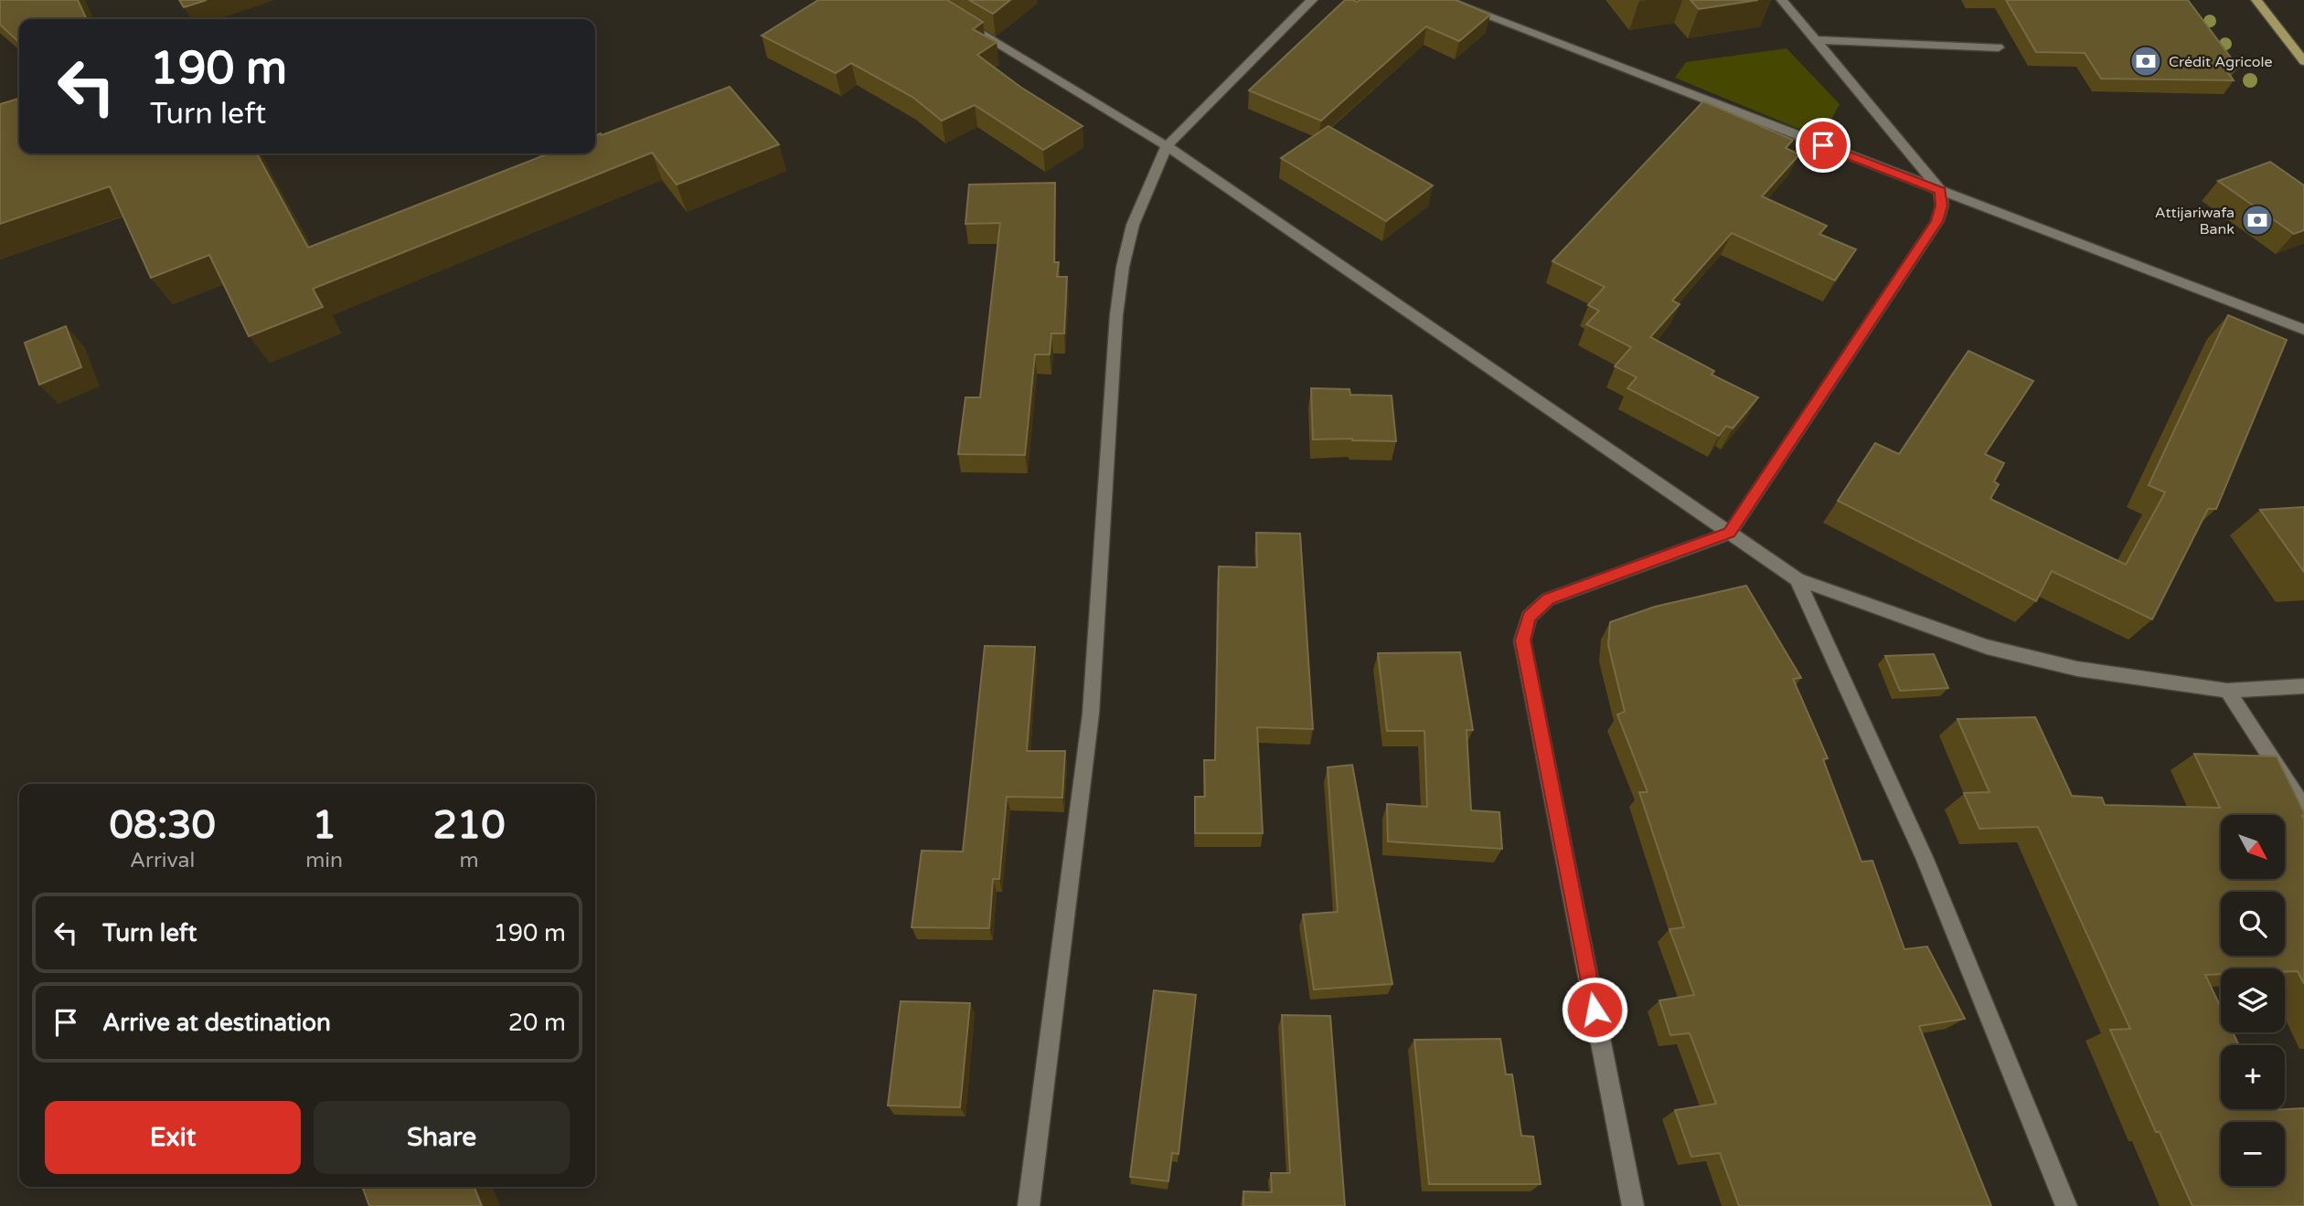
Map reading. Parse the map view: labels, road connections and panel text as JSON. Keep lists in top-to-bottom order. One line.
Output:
{"places":{"bank":["Crédit Agricole","Attijariwafa Bank"]},"north":"bottom right","page":{"turn":["190 m","Turn left"],"eta":["08:30","Arrival","1","min","210","m"],"map_buttons":["+","−"],"list":[{"name":"Turn left","value":"190 m"},{"name":"Arrive at destination","value":"20 m"}],"buttons":["Exit","Share"]}}
